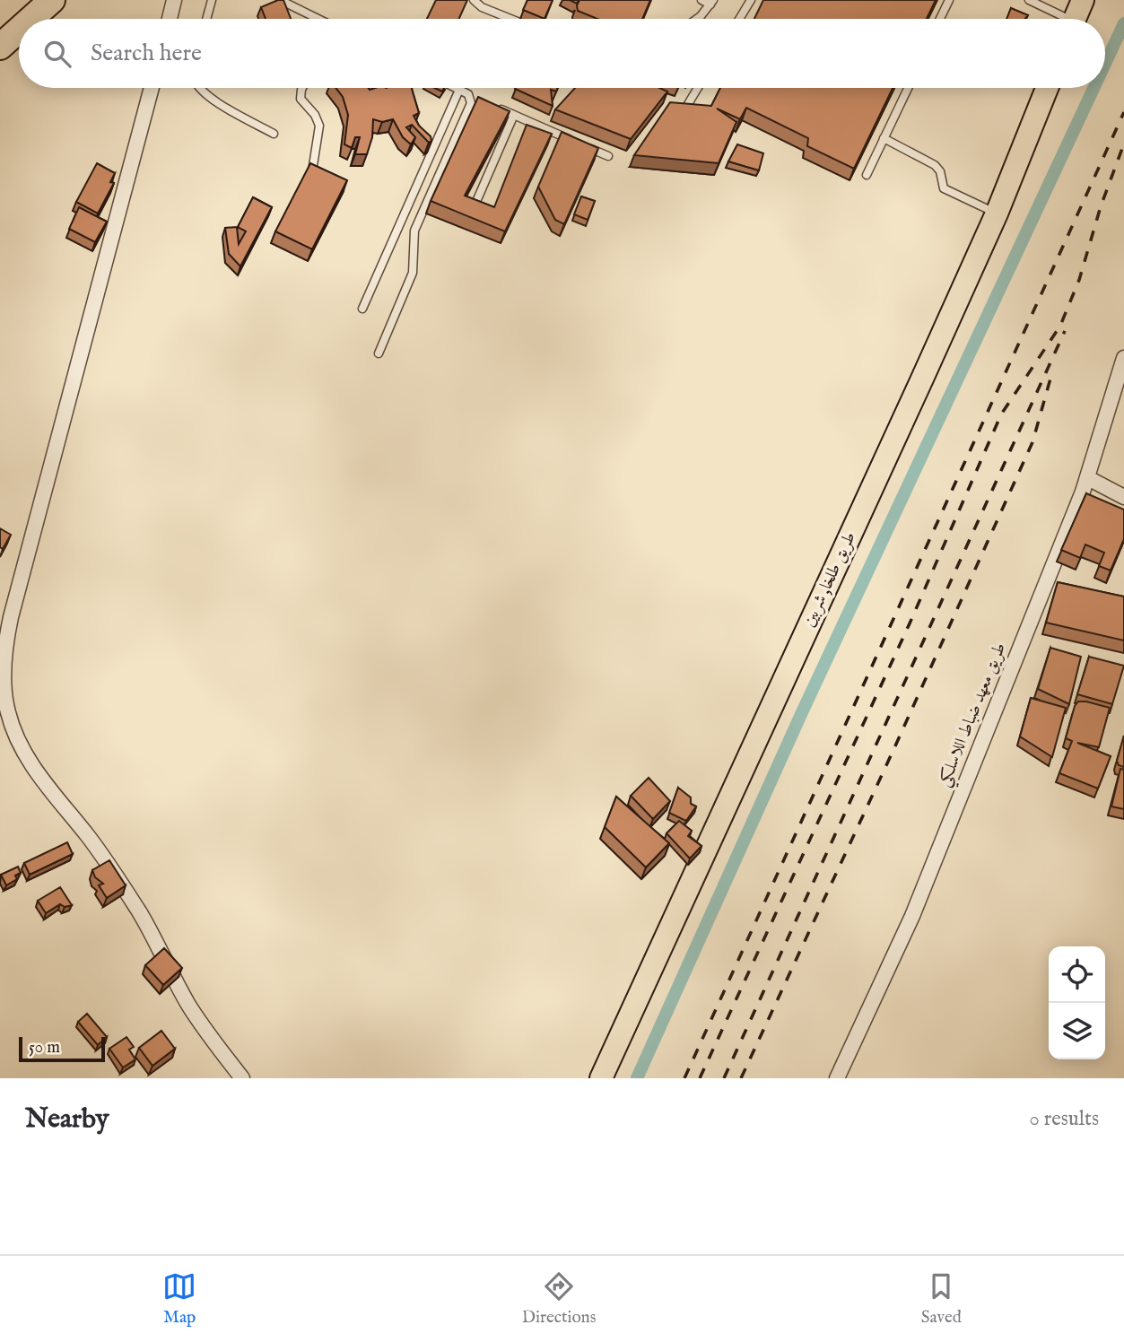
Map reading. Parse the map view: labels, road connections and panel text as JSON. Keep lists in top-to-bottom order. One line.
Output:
{"streets":{"main road":["طريق طلخا, شربين"],"street":["طريق معهد ضباط اللاسلكي"]},"scale_bar":"50 m","page":{"search":"Search here","scale":"50 m","heading":["Nearby","0 results"],"nav":["Map","Directions","Saved"]}}
